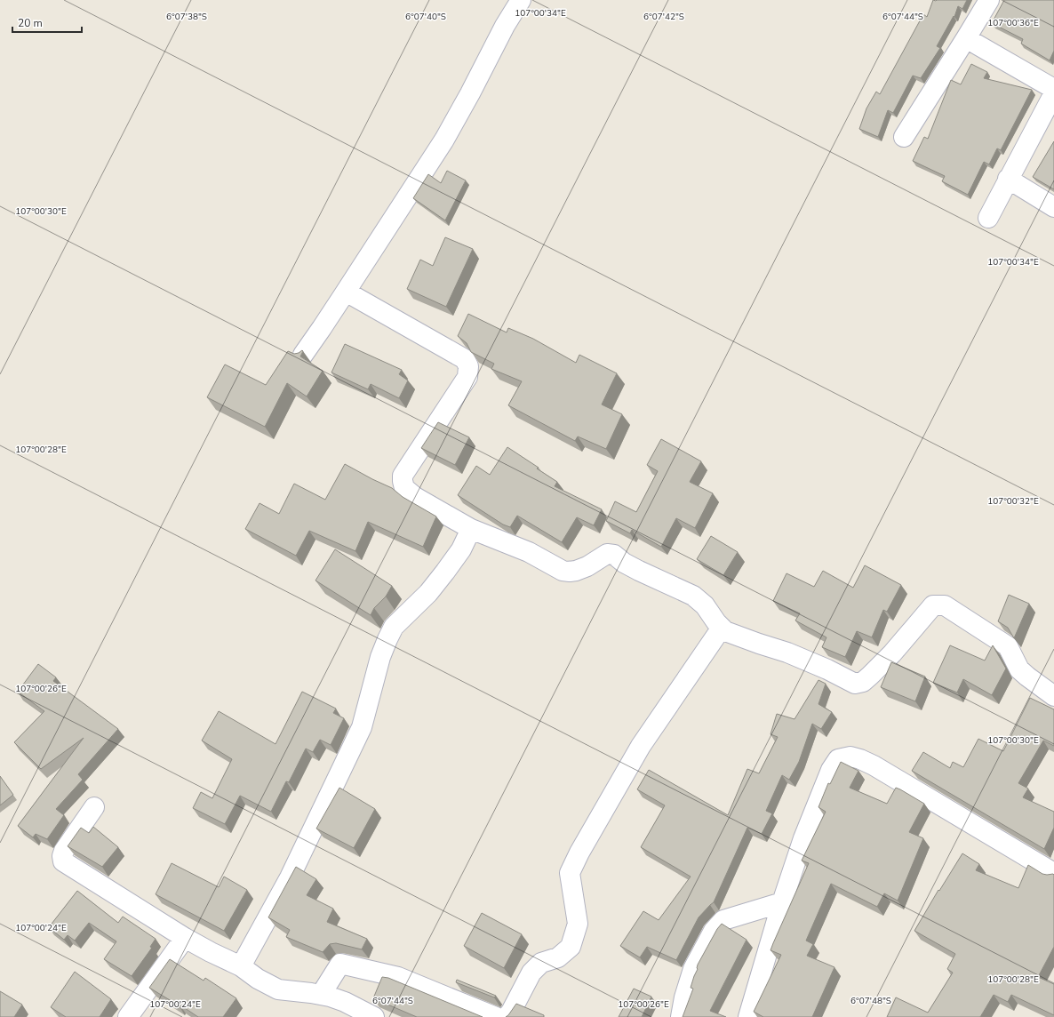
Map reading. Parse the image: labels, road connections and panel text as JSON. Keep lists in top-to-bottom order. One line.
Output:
{"scale_bar":"20 m","coordinates":["107°00'34\"E","6°07'38\"S","6°07'40\"S","6°07'42\"S","6°07'44\"S","107°00'36\"E","107°00'30\"E","107°00'28\"E","107°00'32\"E","107°00'26\"E","107°00'24\"E","6°07'48\"S"]}
